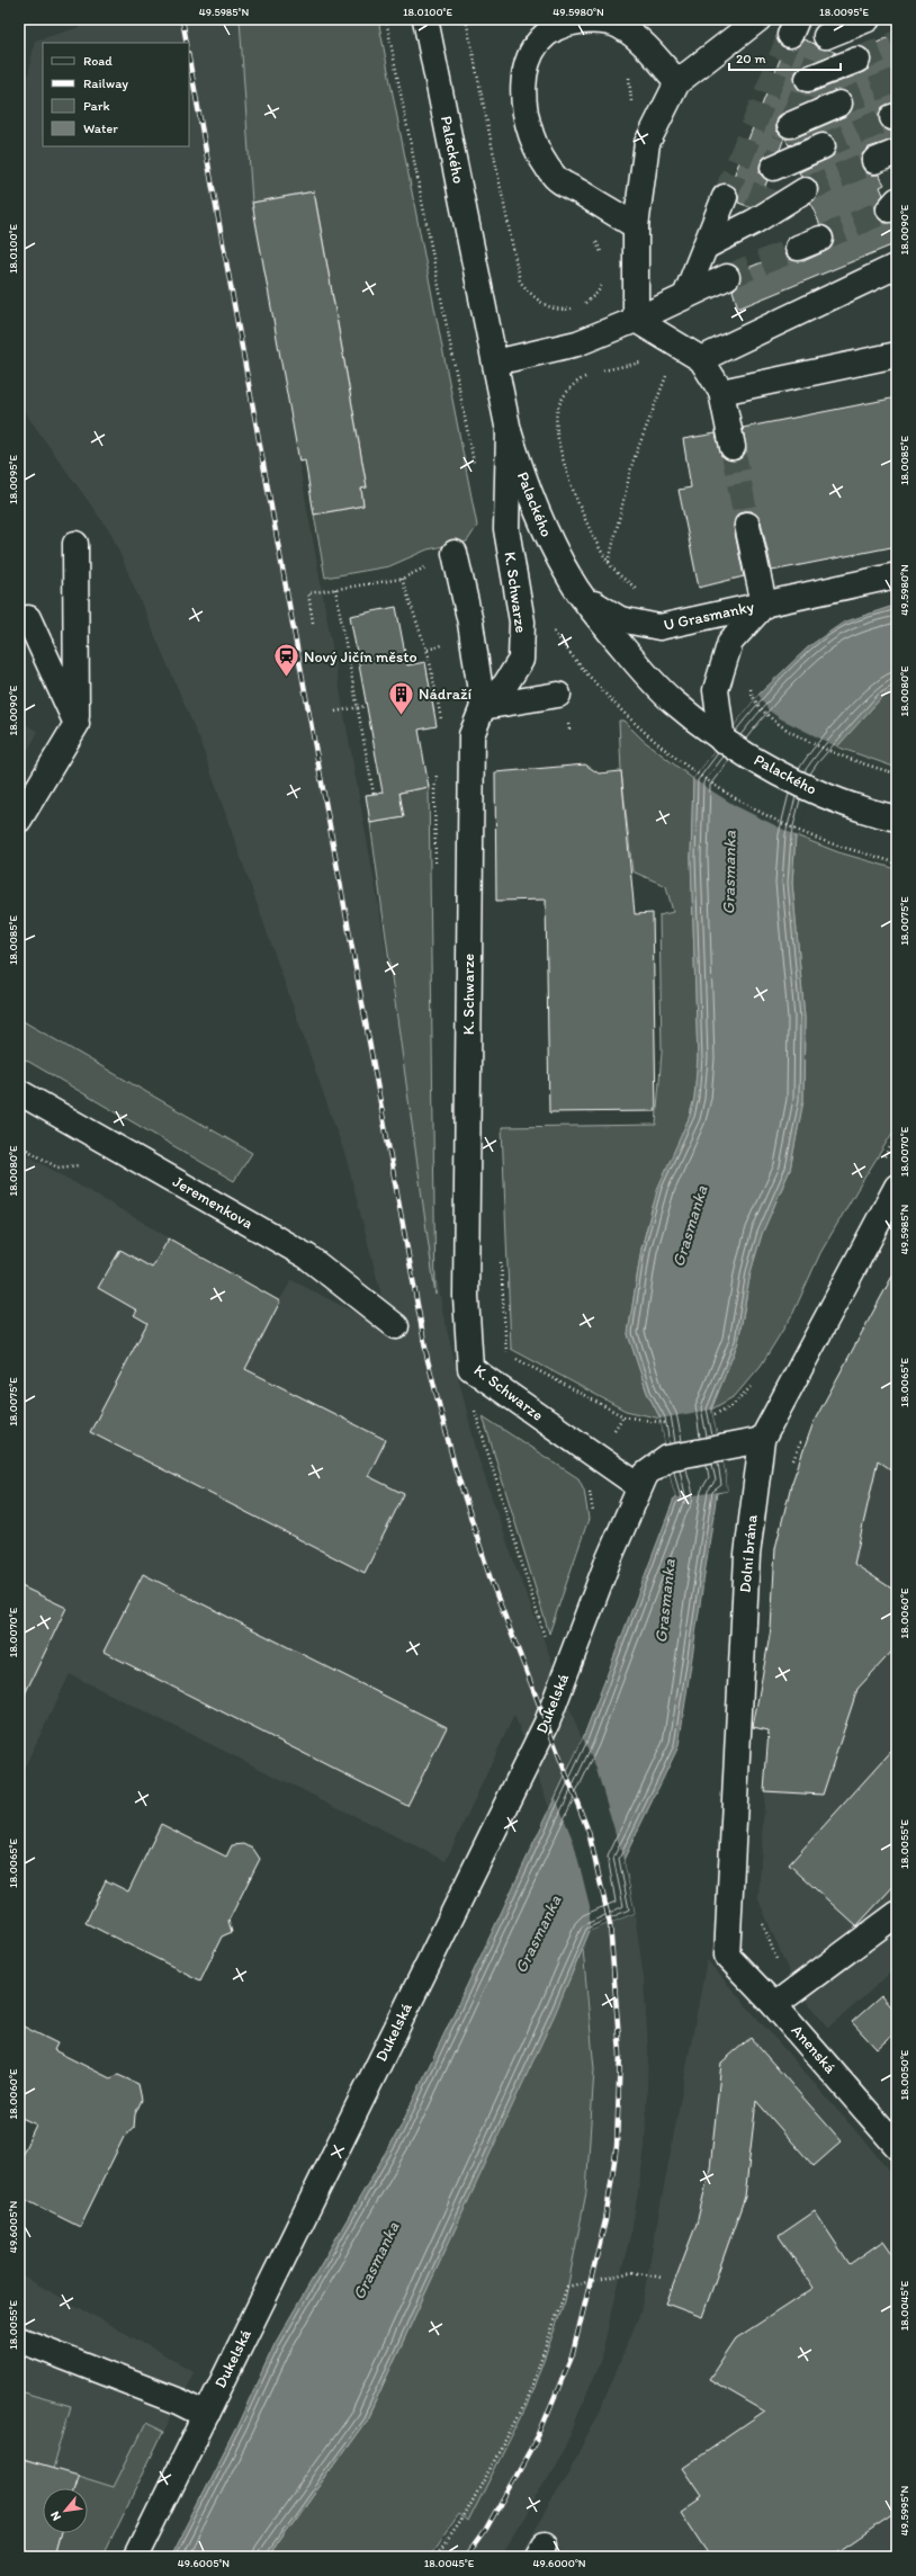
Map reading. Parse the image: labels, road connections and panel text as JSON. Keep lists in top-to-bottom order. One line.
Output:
{"streets":{"street":["Palackého","K. Schwarze","U Grasmanky","Jeremenkova","Dolní brána","Dukelská","Anenská"]},"crossings":[["Palackého","K. Schwarze"],["Palackého","U Grasmanky"],["K. Schwarze","Dukelská"],["Dolní brána","Anenská"]],"water":["Grasmanka"],"places":{"station":["Nový Jičín město"],"building":["Nádraží"]},"legend":["Road","Railway","Park","Water"],"scale_bar":"20 m","north":"bottom left","coordinates":["49.5985°N","18.0100°E","49.5980°N","18.0095°E","18.0090°E","18.0085°E","18.0080°E","18.0075°E","18.0070°E","18.0065°E","18.0060°E","18.0055°E","18.0050°E","49.6005°N","18.0045°E","49.5995°N","49.6000°N"]}
